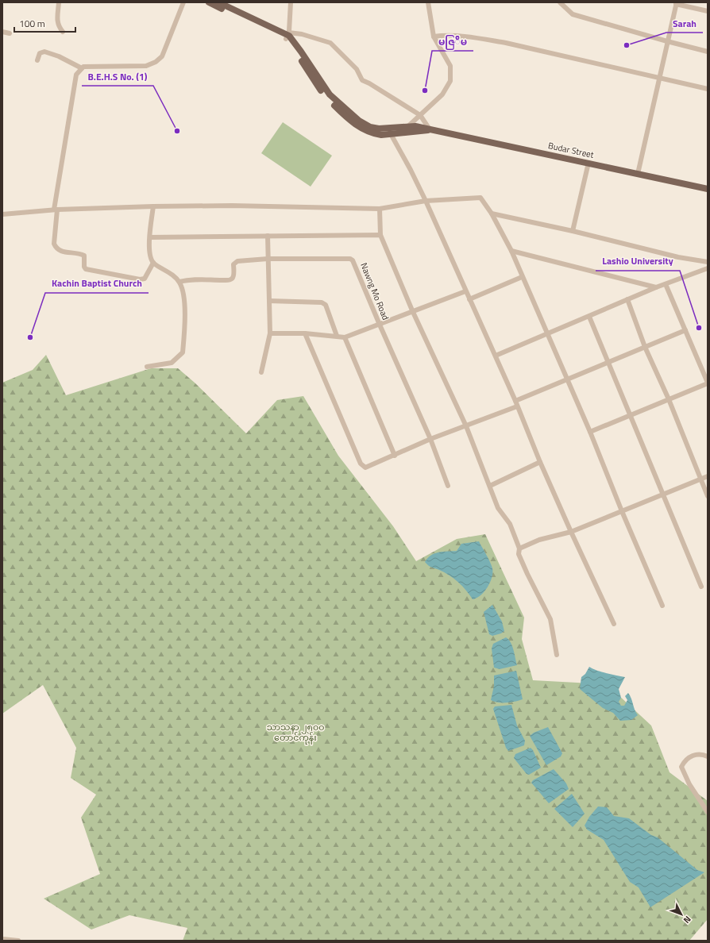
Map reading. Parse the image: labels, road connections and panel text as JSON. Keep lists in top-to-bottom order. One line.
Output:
{"streets":{"main road":["Budar Street"],"street":["Nawng Mo Road"]},"parks":["သာသနာ ၂၅၀၀ တောင်ကုန်း"],"places":["Sarah","မဇြ်ိမ","B.E.H.S No. (1)","Lashio University","Kachin Baptist Church"],"scale_bar":"100 m","north":"bottom right"}
